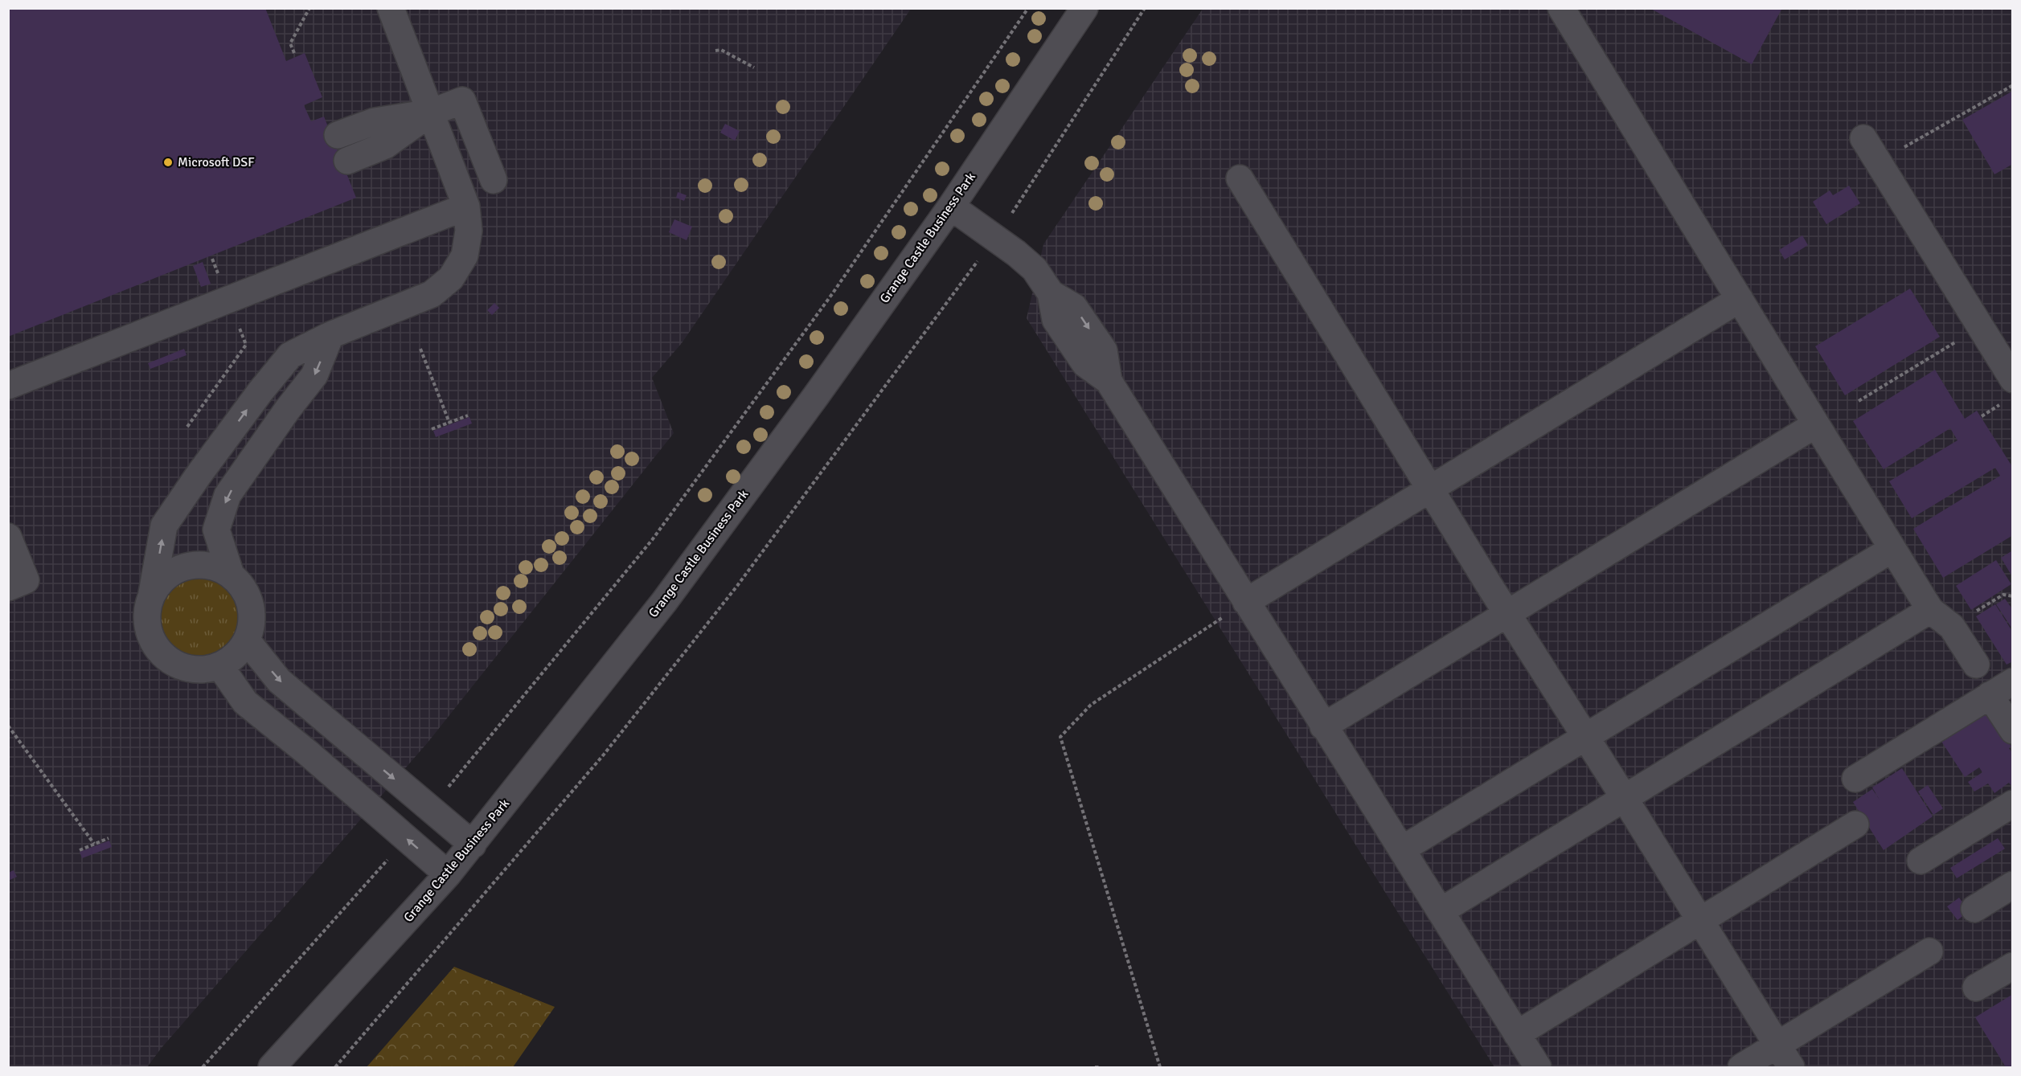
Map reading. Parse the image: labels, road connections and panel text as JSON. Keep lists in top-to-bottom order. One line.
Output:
{"streets":{"street":["Grange Castle Business Park"]},"places":["Microsoft DSF"]}
